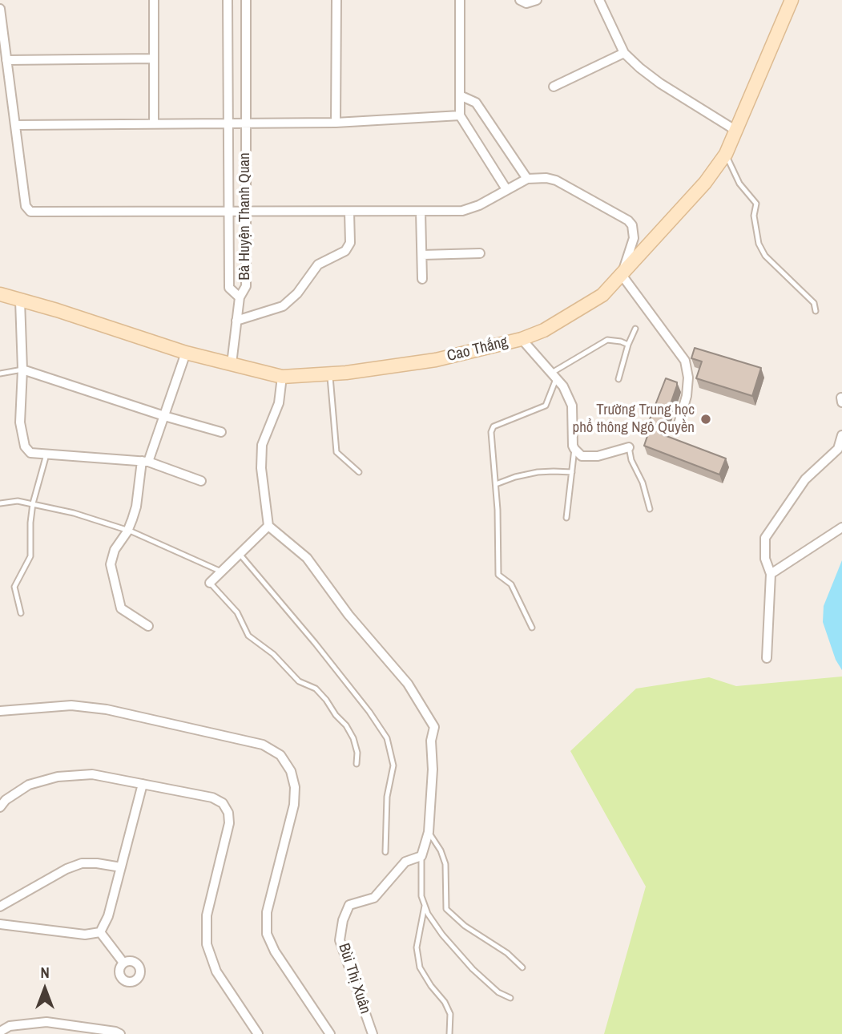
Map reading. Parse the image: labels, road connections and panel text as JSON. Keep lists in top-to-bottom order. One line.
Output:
{"streets":{"main road":["Cao Thắng"],"street":["Bà Huyện Thanh Quan","Bùi Thị Xuân"]},"places":["Trường Trung học phổ thông Ngô Quyền"],"north":"top"}
